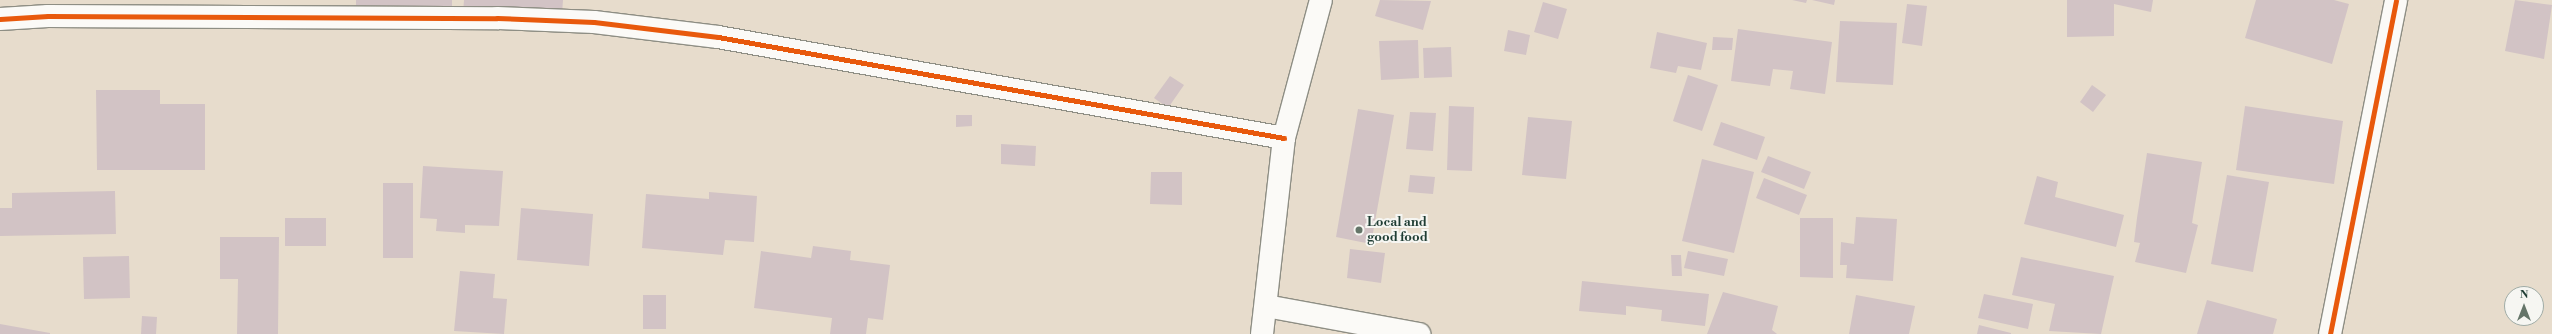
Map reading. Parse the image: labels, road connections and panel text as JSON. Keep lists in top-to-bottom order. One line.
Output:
{"places":["Local and good food"],"north":"top"}
